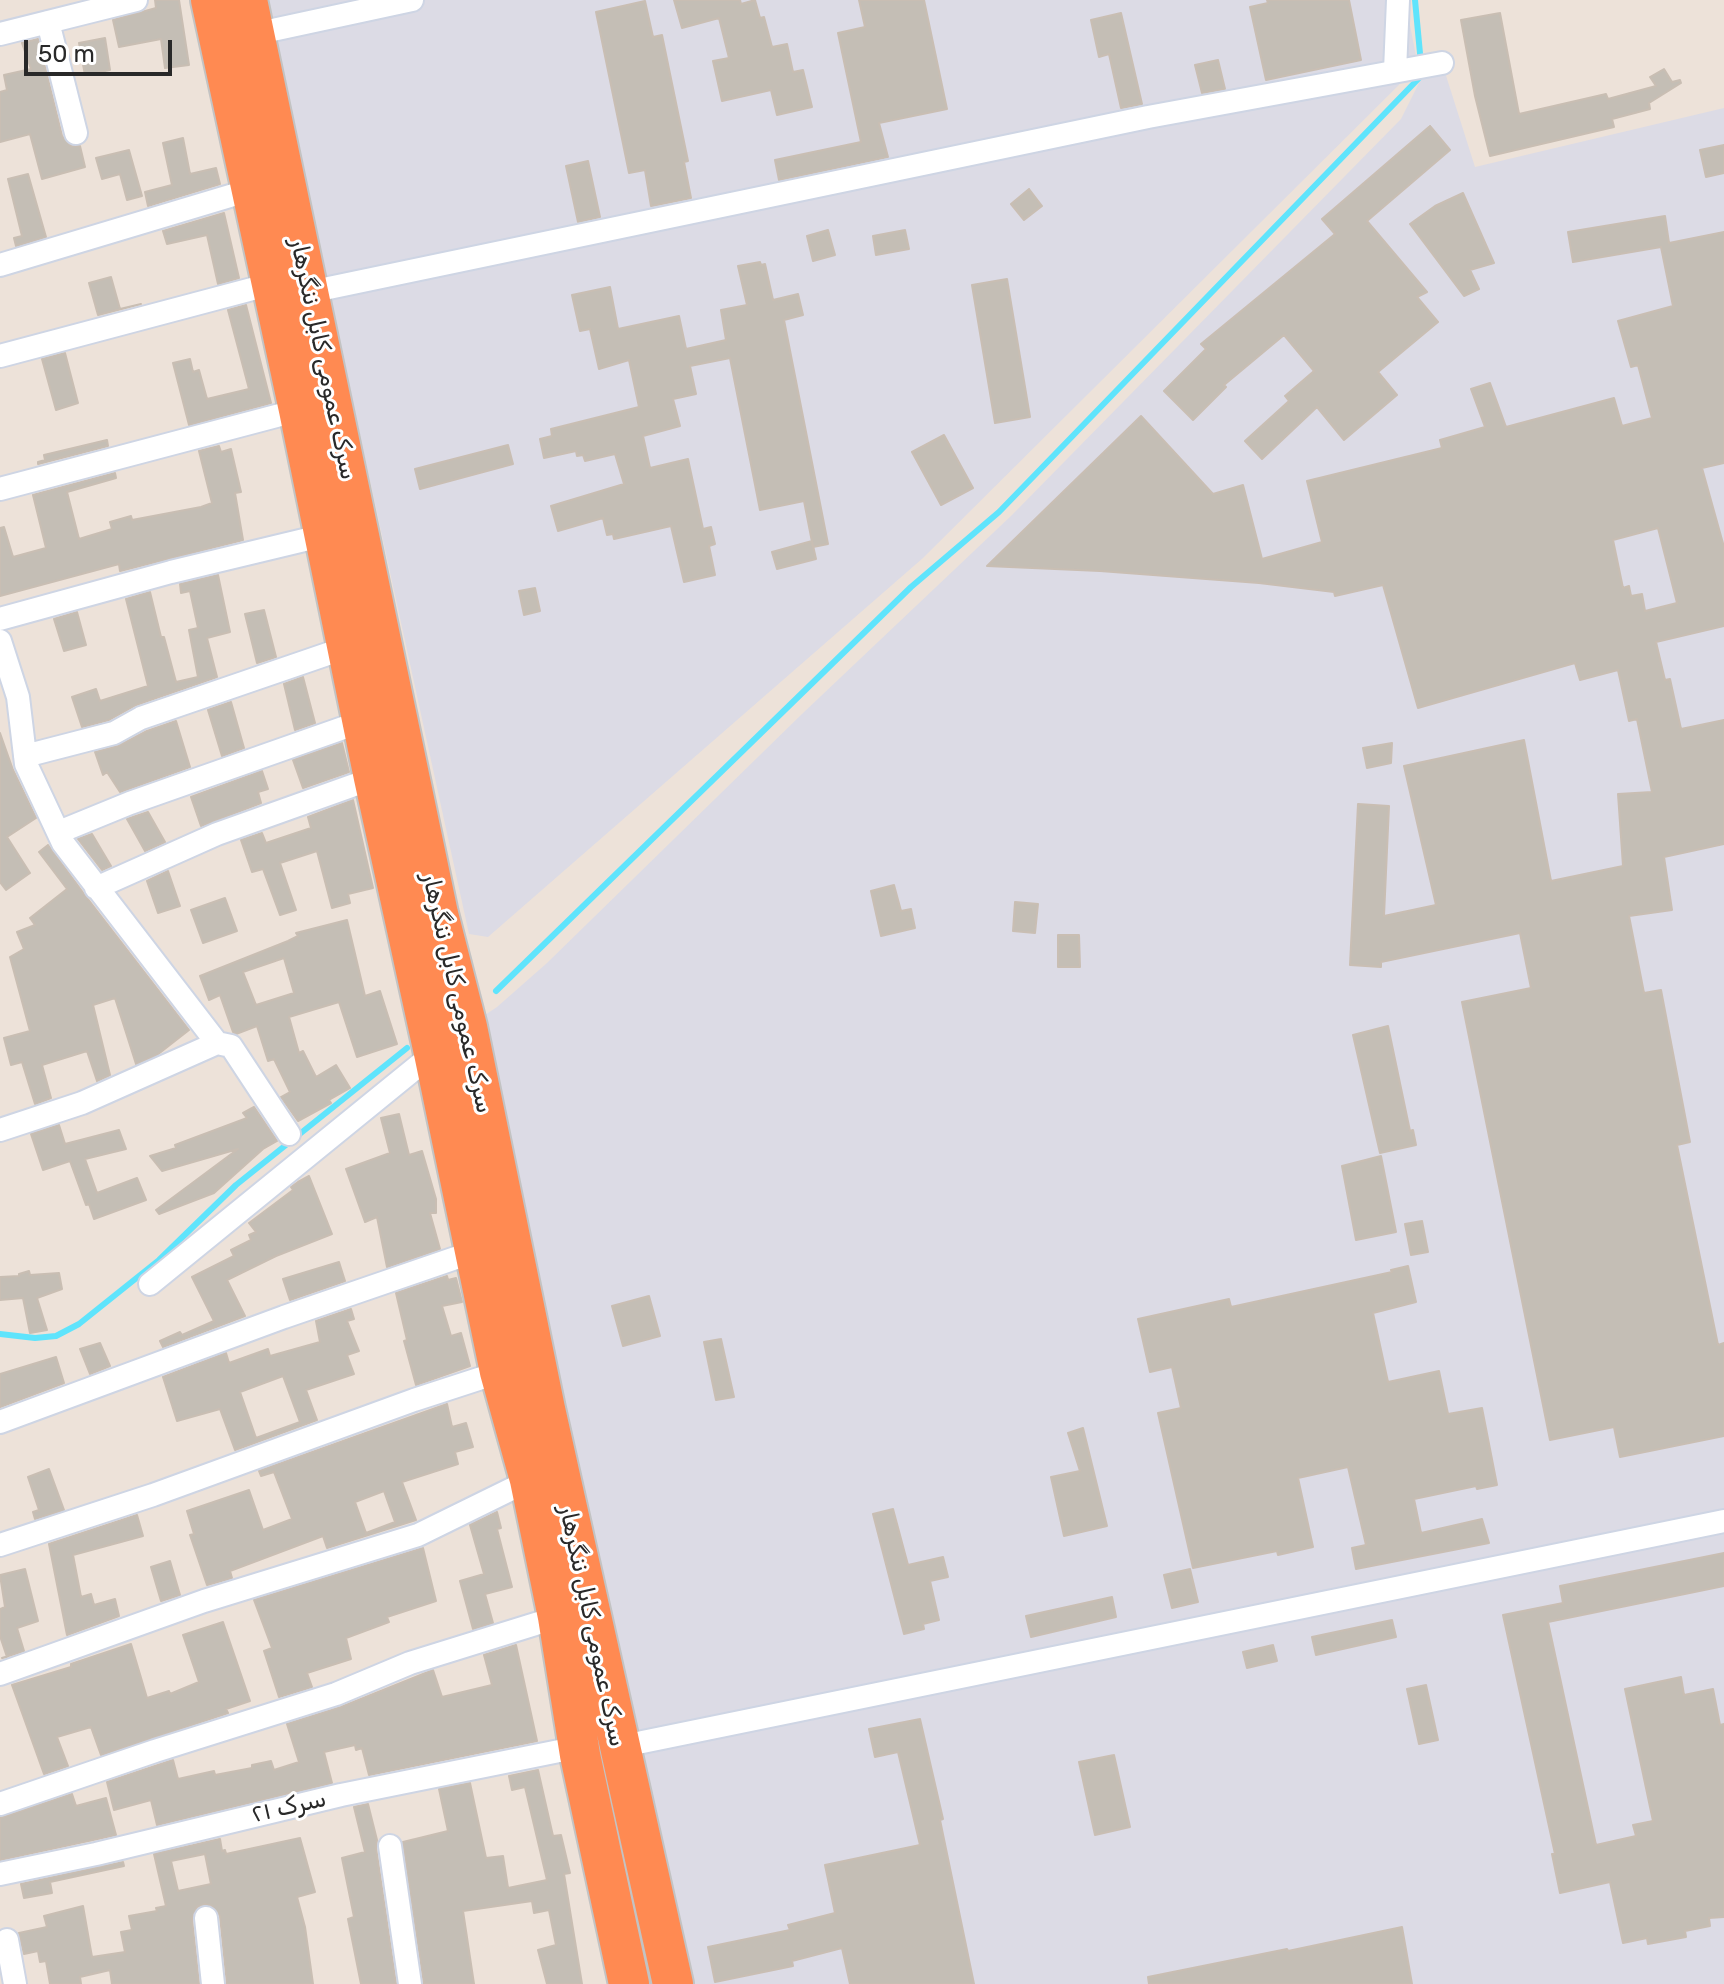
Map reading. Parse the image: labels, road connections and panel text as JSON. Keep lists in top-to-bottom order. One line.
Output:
{"streets":{"highway":["سرک عمومی کابل ننگرهار"],"street":["سرک ۲۱"]},"crossings":[["سرک عمومی کابل ننگرهار","سرک ۲۱"]],"scale_bar":"50 m"}
